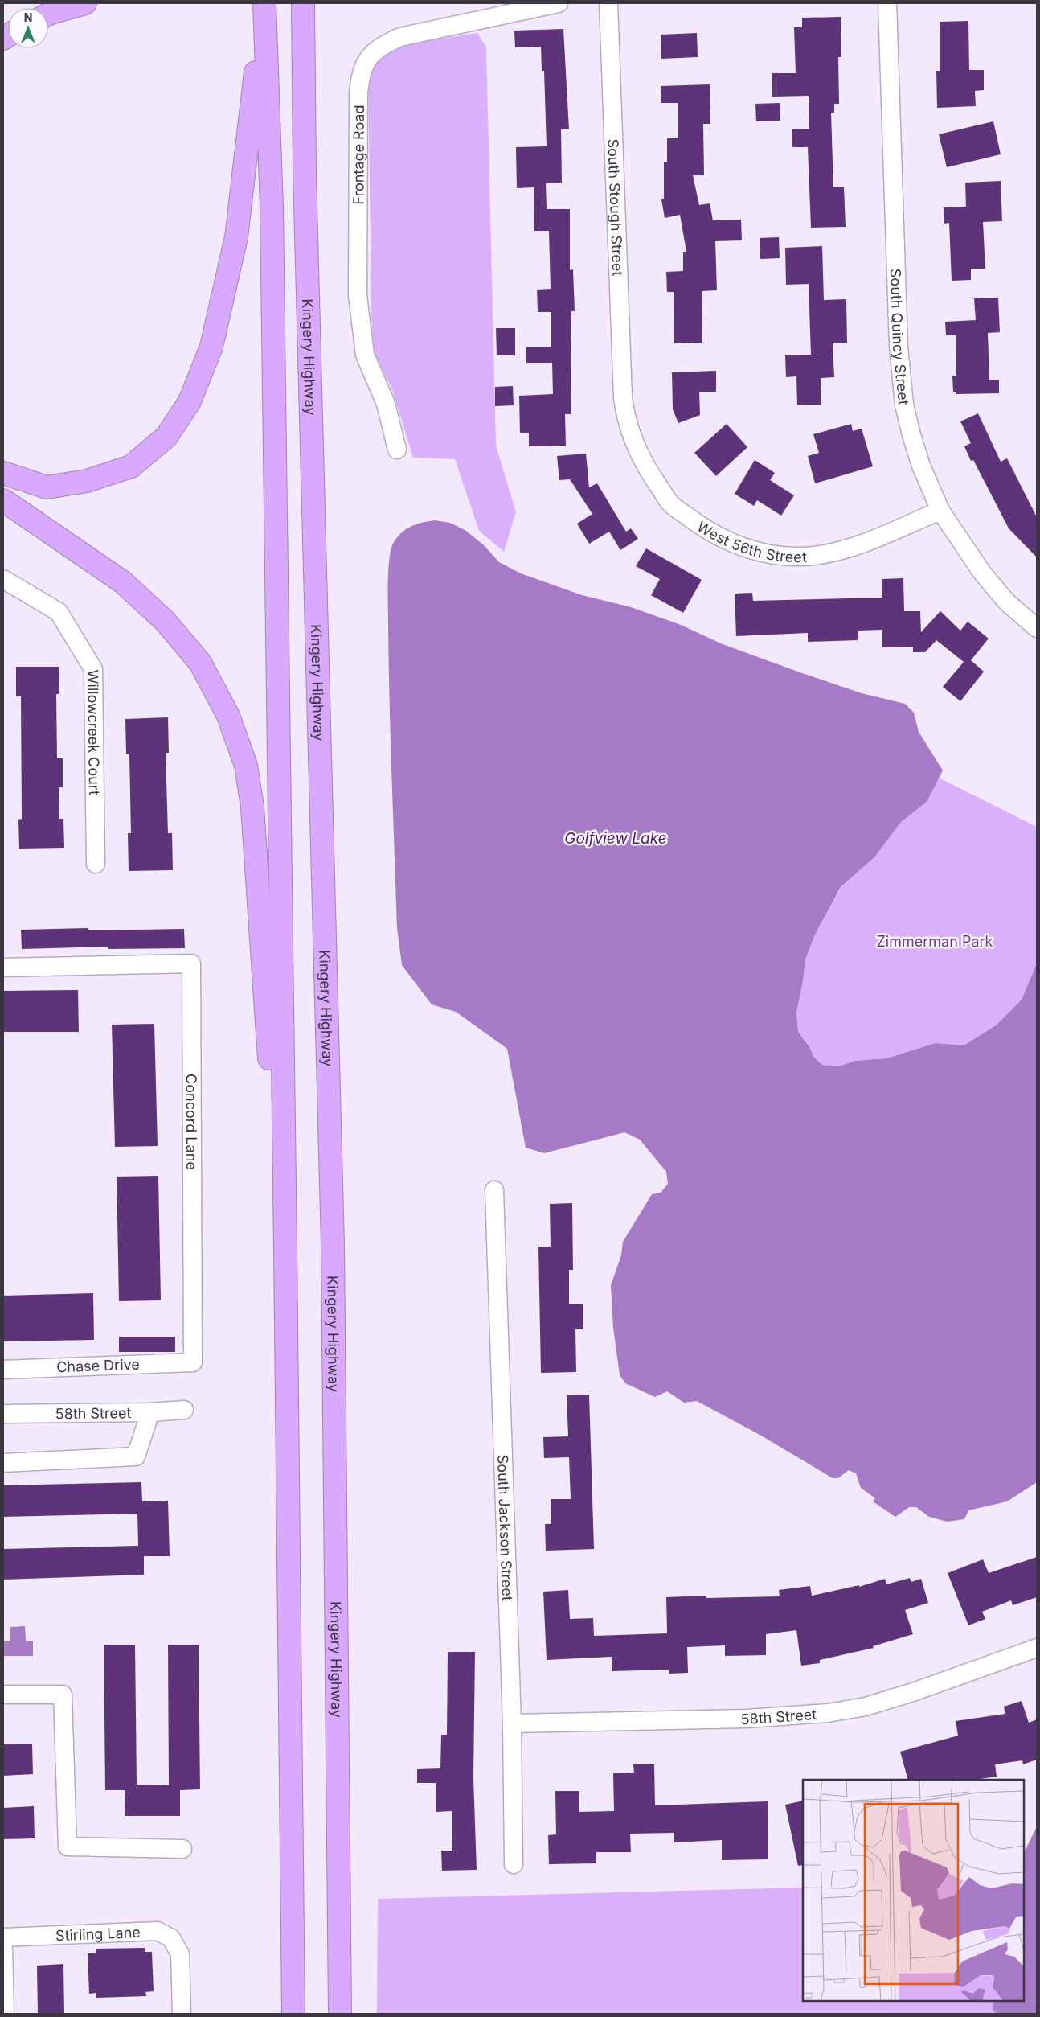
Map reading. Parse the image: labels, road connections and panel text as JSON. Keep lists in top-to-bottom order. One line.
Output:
{"streets":{"highway":["Kingery Highway"],"street":["Frontage Road","South Stough Street","South Quincy Street","West 56th Street","Willowcreek Court","Concord Lane","Chase Drive","58th Street","South Jackson Street","Stirling Lane"]},"crossings":[["South Stough Street","West 56th Street"],["South Quincy Street","West 56th Street"],["Concord Lane","Chase Drive"],["58th Street","South Jackson Street"]],"water":["Golfview Lake"],"parks":["Zimmerman Park"],"north":"top"}
